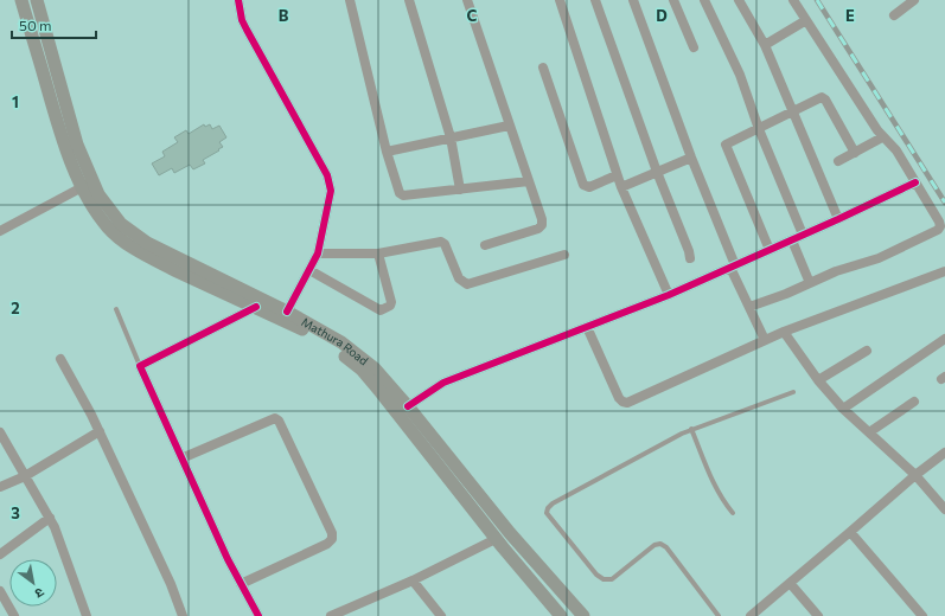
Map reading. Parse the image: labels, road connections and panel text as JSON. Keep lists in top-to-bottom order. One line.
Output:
{"streets":{"main road":["Mathura Road"]},"scale_bar":"50 m","north":"bottom right","grid":{"columns":["B","C","D","E"],"rows":["1","2","3"]}}
